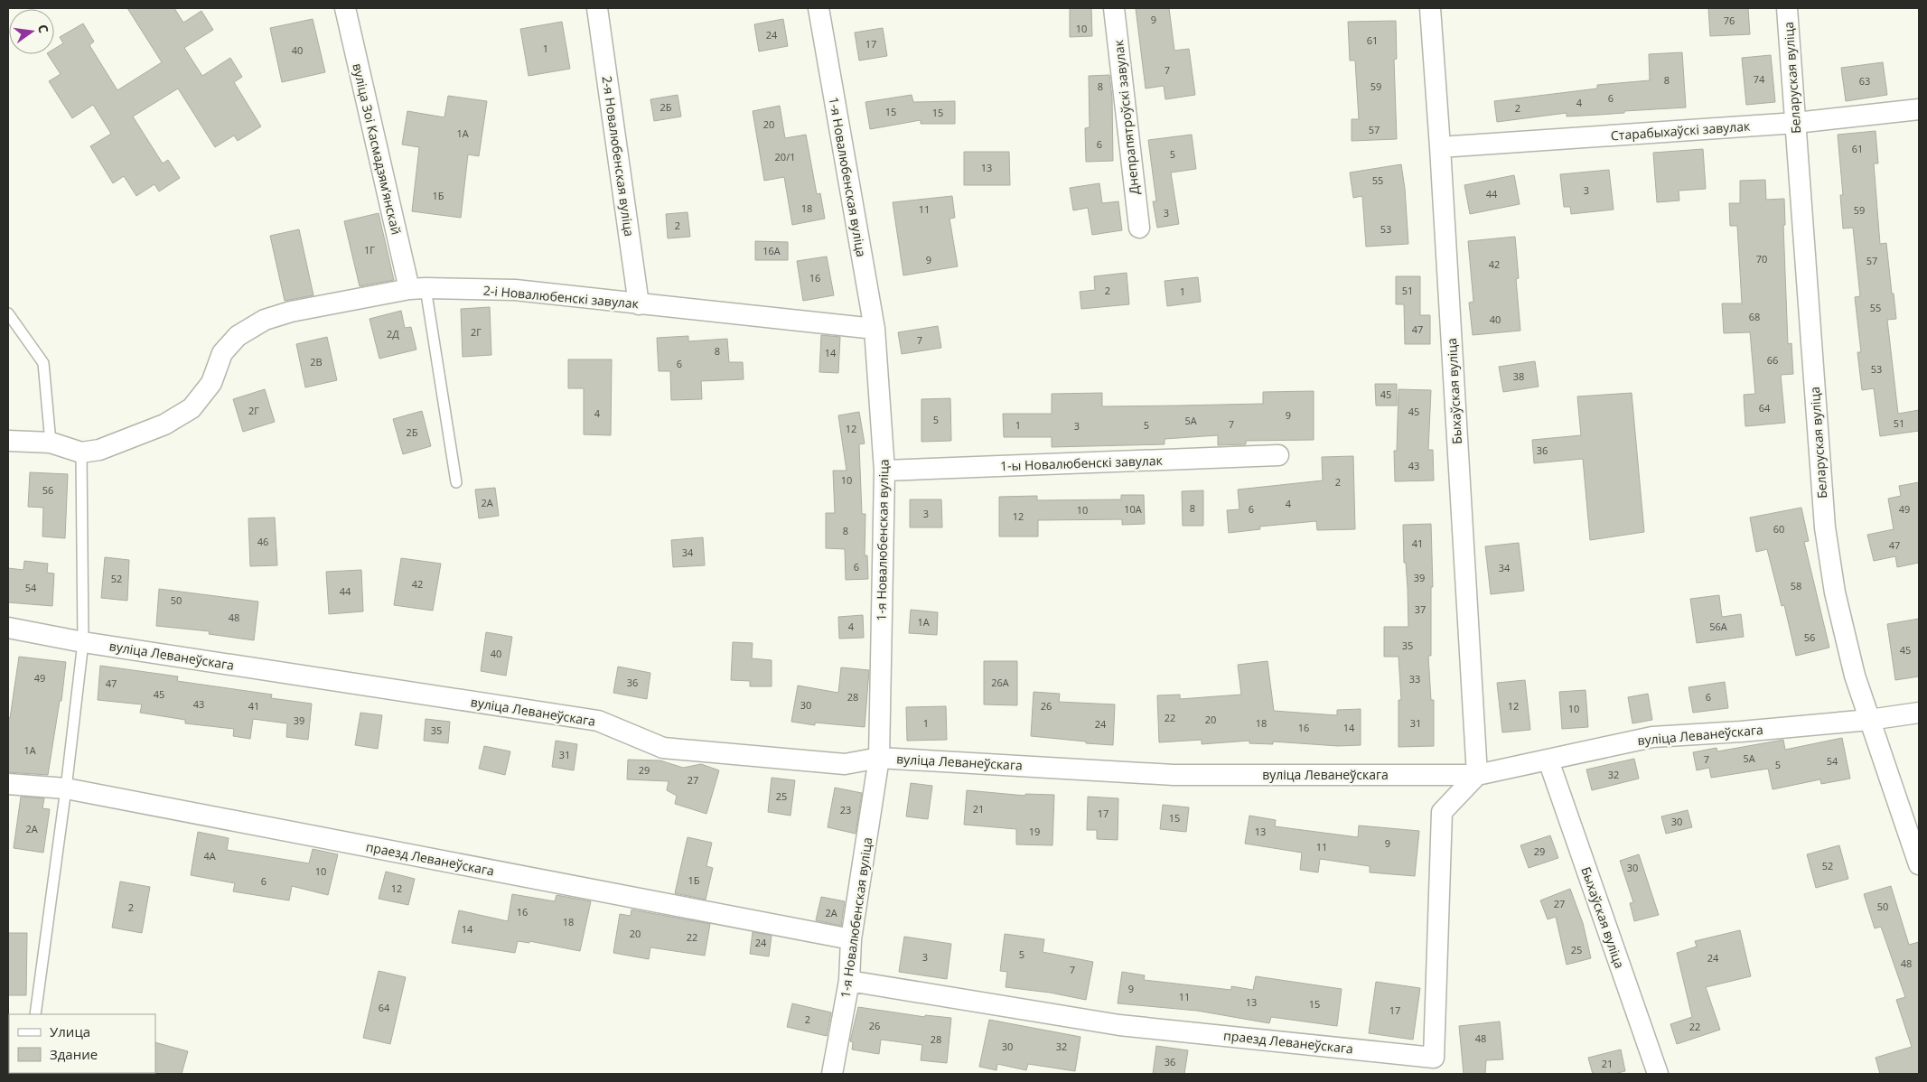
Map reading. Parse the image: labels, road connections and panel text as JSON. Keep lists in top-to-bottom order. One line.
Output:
{"streets":{"street":["Беларуская вуліца","Днепрапятроўскі завулак","Старабыхаўскі завулак","вуліца Зоі Касмадзямʼянскай","2-я Новалюбенская вуліца","1-я Новалюбенская вуліца","2-і Новалюбенскі завулак","Быхаўская вуліца","1-ы Новалюбенскі завулак","вуліца Леванеўскага","праезд Леванеўскага"]},"crossings":[["Беларуская вуліца","Старабыхаўскі завулак"],["Беларуская вуліца","вуліца Леванеўскага"],["Старабыхаўскі завулак","Быхаўская вуліца"],["вуліца Зоі Касмадзямʼянскай","2-і Новалюбенскі завулак"],["2-я Новалюбенская вуліца","2-і Новалюбенскі завулак"],["1-я Новалюбенская вуліца","2-і Новалюбенскі завулак"],["1-я Новалюбенская вуліца","1-ы Новалюбенскі завулак"],["1-я Новалюбенская вуліца","вуліца Леванеўскага"],["1-я Новалюбенская вуліца","праезд Леванеўскага"],["Быхаўская вуліца","вуліца Леванеўскага"],["Быхаўская вуліца","праезд Леванеўскага"],["вуліца Леванеўскага","праезд Леванеўскага"]],"house_numbers":["9","76","10","24","61","17","1","40","7","74","8","63","8","59","6","4","2Б","2","15","15","20","57","1А","6","61","5","20/1","13","55","3","44","1Б","18","11","59","3","2","53","1Г","16А","70","9","57","42","16","2","51","1","55","68","40","47","2Г","2Д","7","8","14","66","2В","6","53","38","45","64","2Г","45","4","9","5","5А","51","7","1","5","3","12","2Б","36","43","10","2","56","2А","4","8","10А","6","49","10","3","12","60","8","46","41","47","34","6","34","39","52","42","58","54","44","50","37","48","1А","4","56А","56","35","45","40","49","33","36","26А","47","45","28","6","43","30","41","26","12","10","22","20","39","1","18","31","24","16","14","35","1А","31","5А","7","54","5","29","32","27","25","21","23","17","15","30","2А","19","13","9","11","29","4А","52","30","10","1Б","6","12","27","50","2","16","2А","18","14","20","22","24","25","5","3","24","48","7","9","11","13","15","64","17","2","26","22","48","28","30","32","36","21"],"legend":["Улица","Здание"],"north":"right"}
